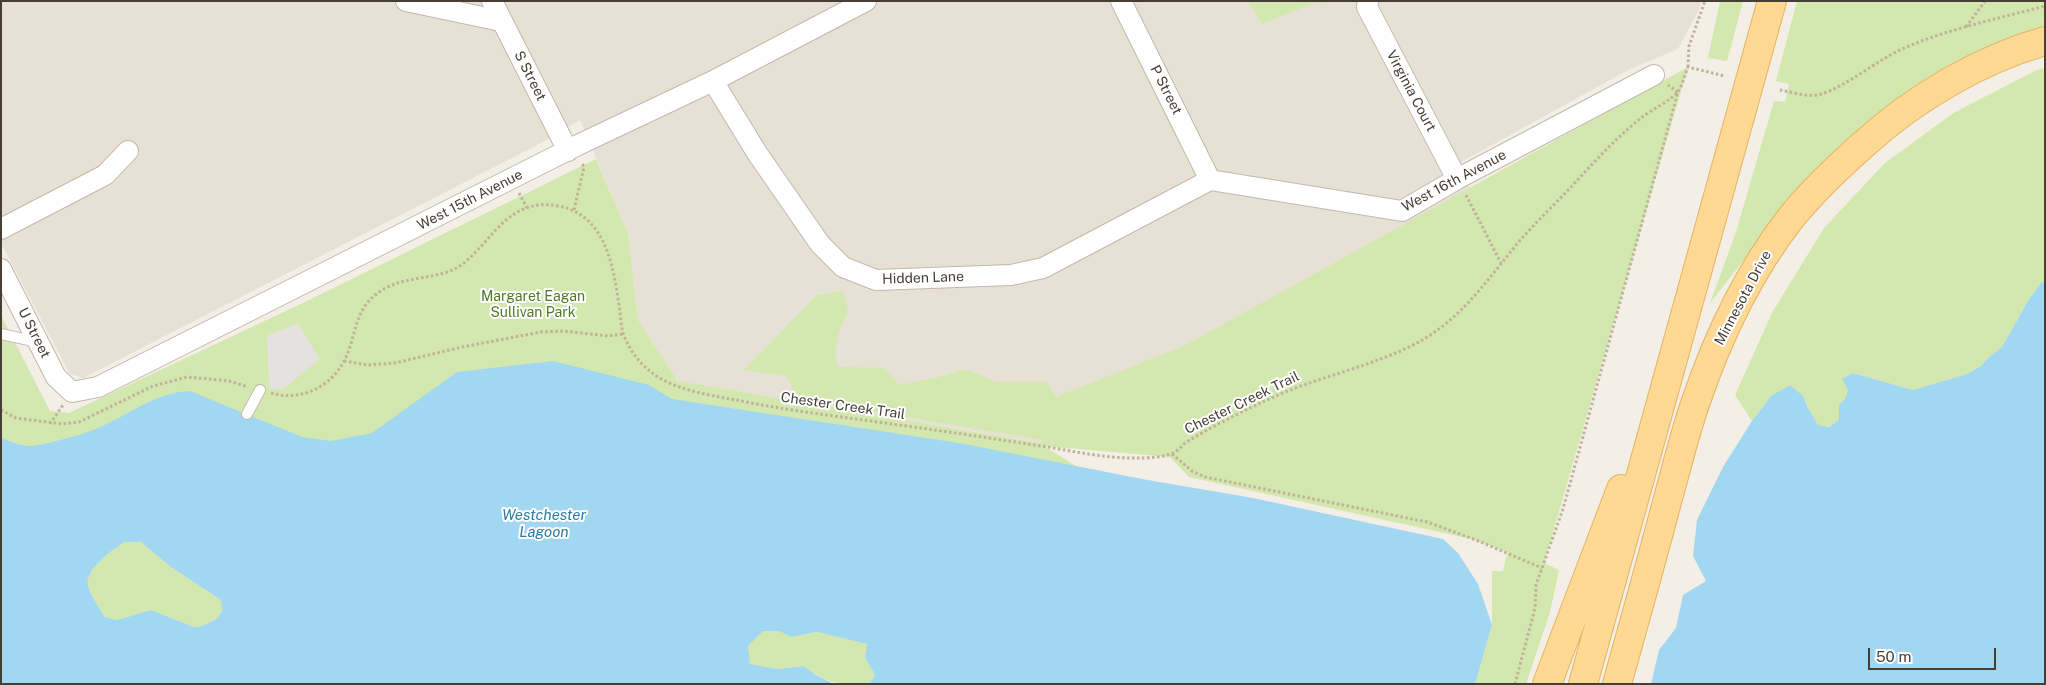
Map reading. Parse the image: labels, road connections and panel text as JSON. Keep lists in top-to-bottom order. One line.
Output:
{"streets":{"main road":["Minnesota Drive"],"street":["S Street","P Street","Virginia Court","West 16th Avenue","West 15th Avenue","Hidden Lane","U Street"],"path":["Chester Creek Trail"]},"crossings":[["S Street","West 15th Avenue"],["P Street","West 16th Avenue"],["P Street","Hidden Lane"],["Virginia Court","West 16th Avenue"],["West 16th Avenue","Hidden Lane"],["West 15th Avenue","Hidden Lane"],["West 15th Avenue","U Street"]],"water":["Westchester Lagoon"],"parks":["Margaret Eagan Sullivan Park"],"scale_bar":"50 m"}
